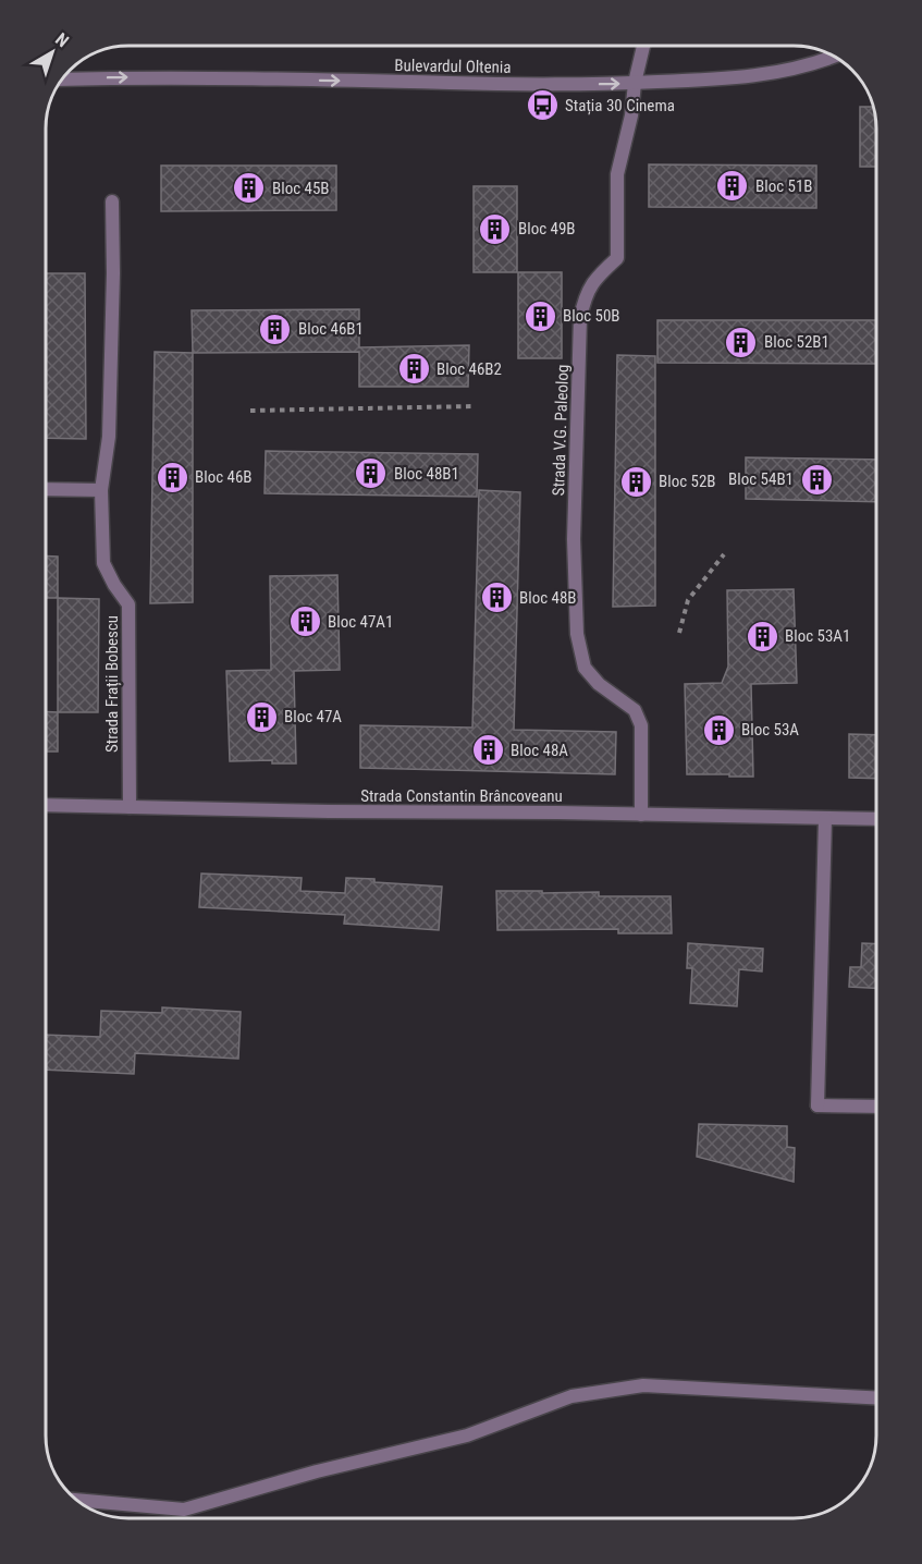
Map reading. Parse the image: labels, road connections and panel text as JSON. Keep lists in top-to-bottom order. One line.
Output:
{"streets":{"street":["Bulevardul Oltenia","Strada V.G. Paleolog","Strada Frații Bobescu","Strada Constantin Brâncoveanu"]},"crossings":[["Bulevardul Oltenia","Strada V.G. Paleolog"],["Strada V.G. Paleolog","Strada Constantin Brâncoveanu"],["Strada Frații Bobescu","Strada Constantin Brâncoveanu"]],"one_way":["Bulevardul Oltenia"],"places":{"bus stop":["Stația 30 Cinema"],"building":["Bloc 51B","Bloc 45B","Bloc 49B","Bloc 50B","Bloc 46B1","Bloc 52B1","Bloc 46B2","Bloc 48B1","Bloc 46B","Bloc 54B1","Bloc 52B","Bloc 48B","Bloc 47A1","Bloc 53A1","Bloc 47A","Bloc 53A","Bloc 48A"]},"north":"top right"}
